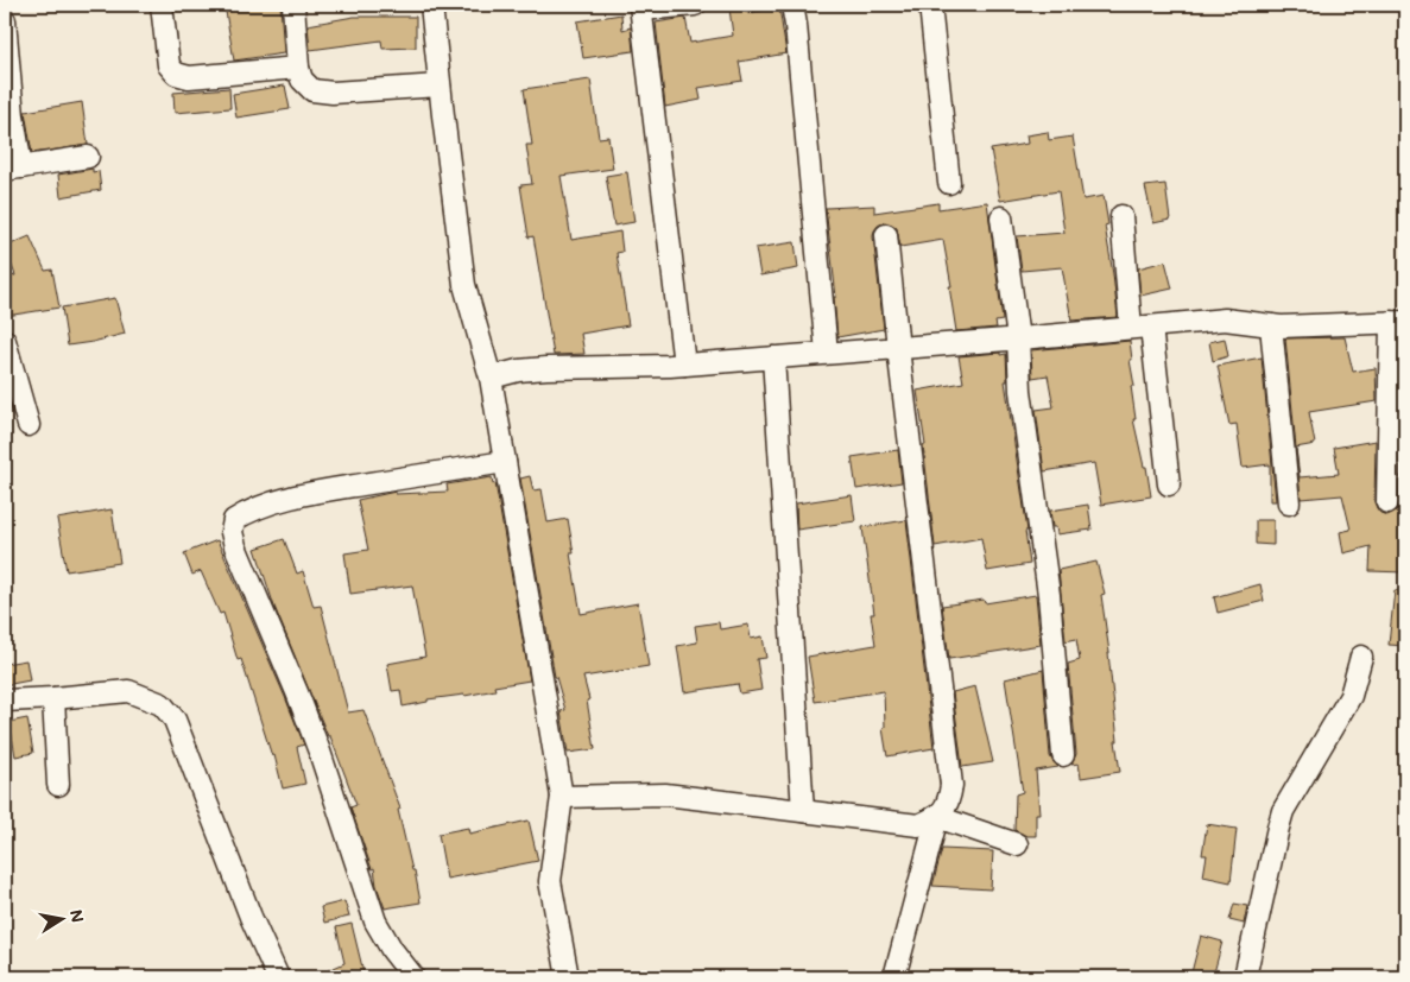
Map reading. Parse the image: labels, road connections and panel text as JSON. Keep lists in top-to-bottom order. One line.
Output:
{"north":"right"}
